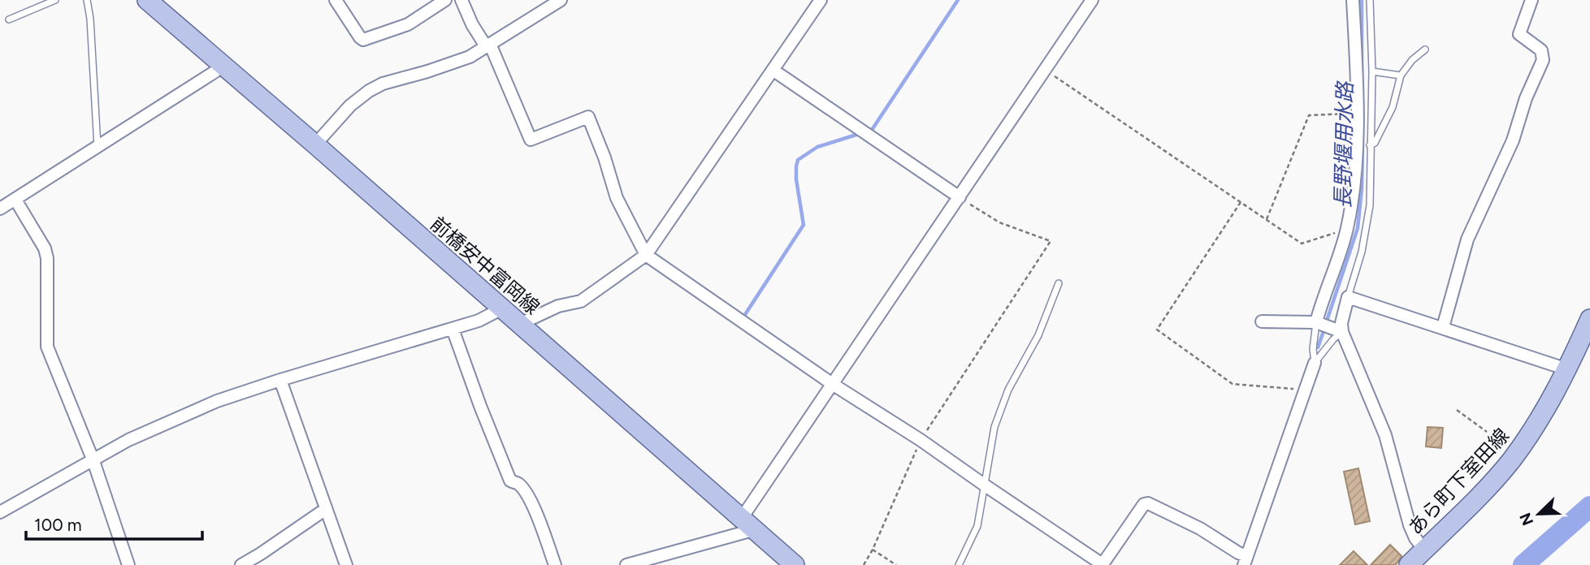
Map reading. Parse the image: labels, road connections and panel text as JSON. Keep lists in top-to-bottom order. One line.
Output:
{"streets":{"main road":["前橋安中富岡線","あら町下室田線"]},"water":["長野堰用水路"],"scale_bar":"100 m","north":"bottom left"}
